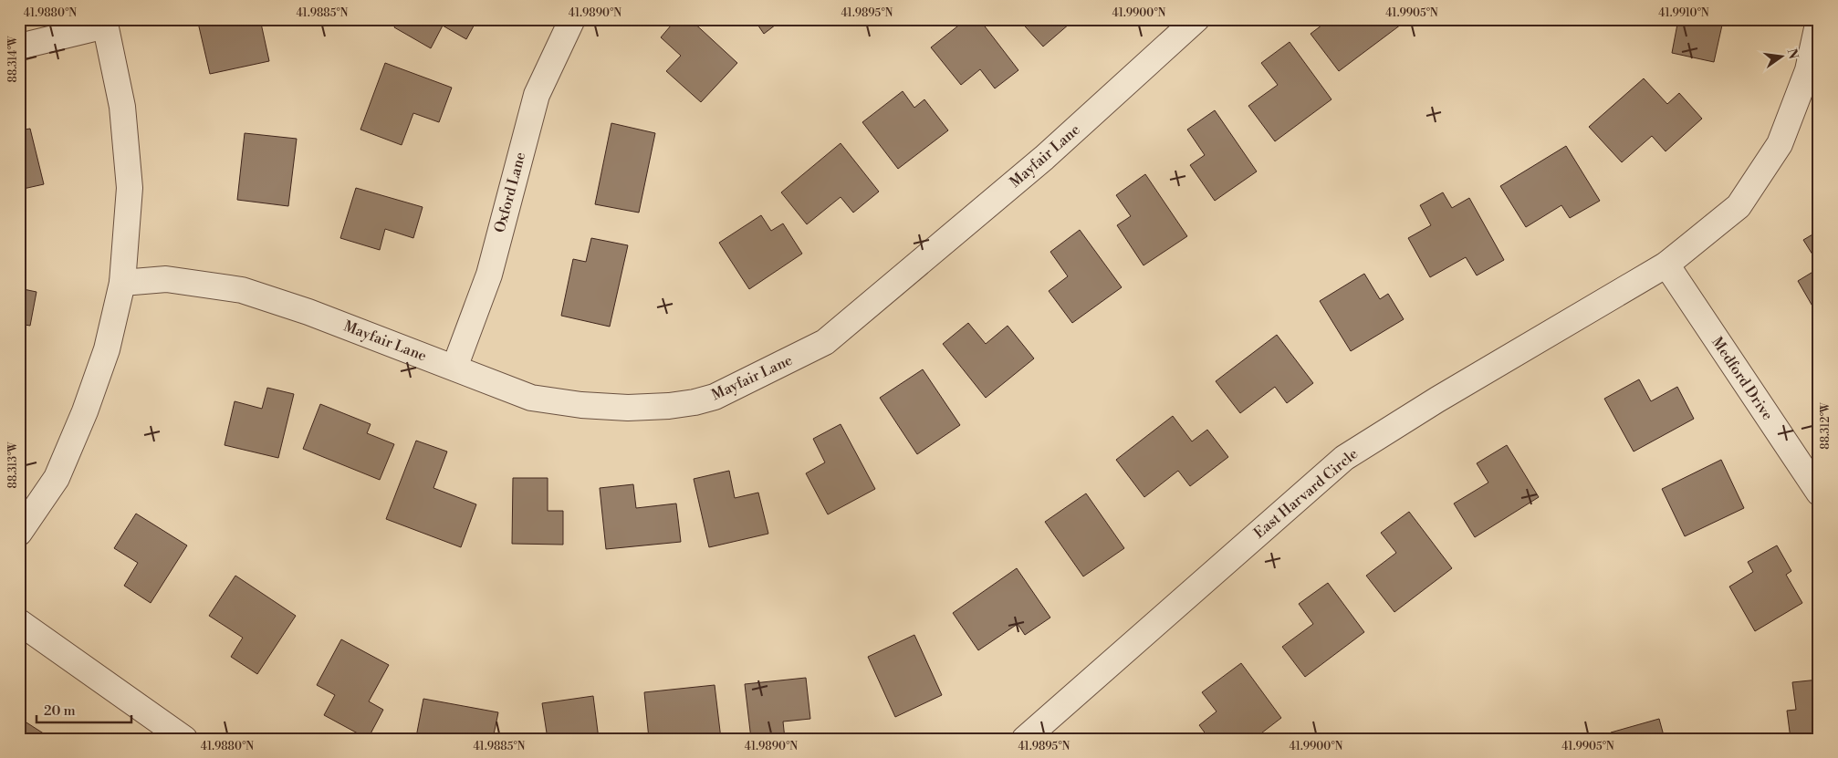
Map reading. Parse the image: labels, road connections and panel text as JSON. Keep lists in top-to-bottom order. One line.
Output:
{"streets":{"street":["Mayfair Lane","Oxford Lane","Medford Drive","East Harvard Circle"]},"crossings":[["Mayfair Lane","Oxford Lane"],["Medford Drive","East Harvard Circle"]],"scale_bar":"20 m","north":"right","coordinates":["41.9880°N","41.9885°N","41.9890°N","41.9895°N","41.9900°N","41.9905°N","41.9910°N","88.314°W","88.312°W","88.313°W"]}
